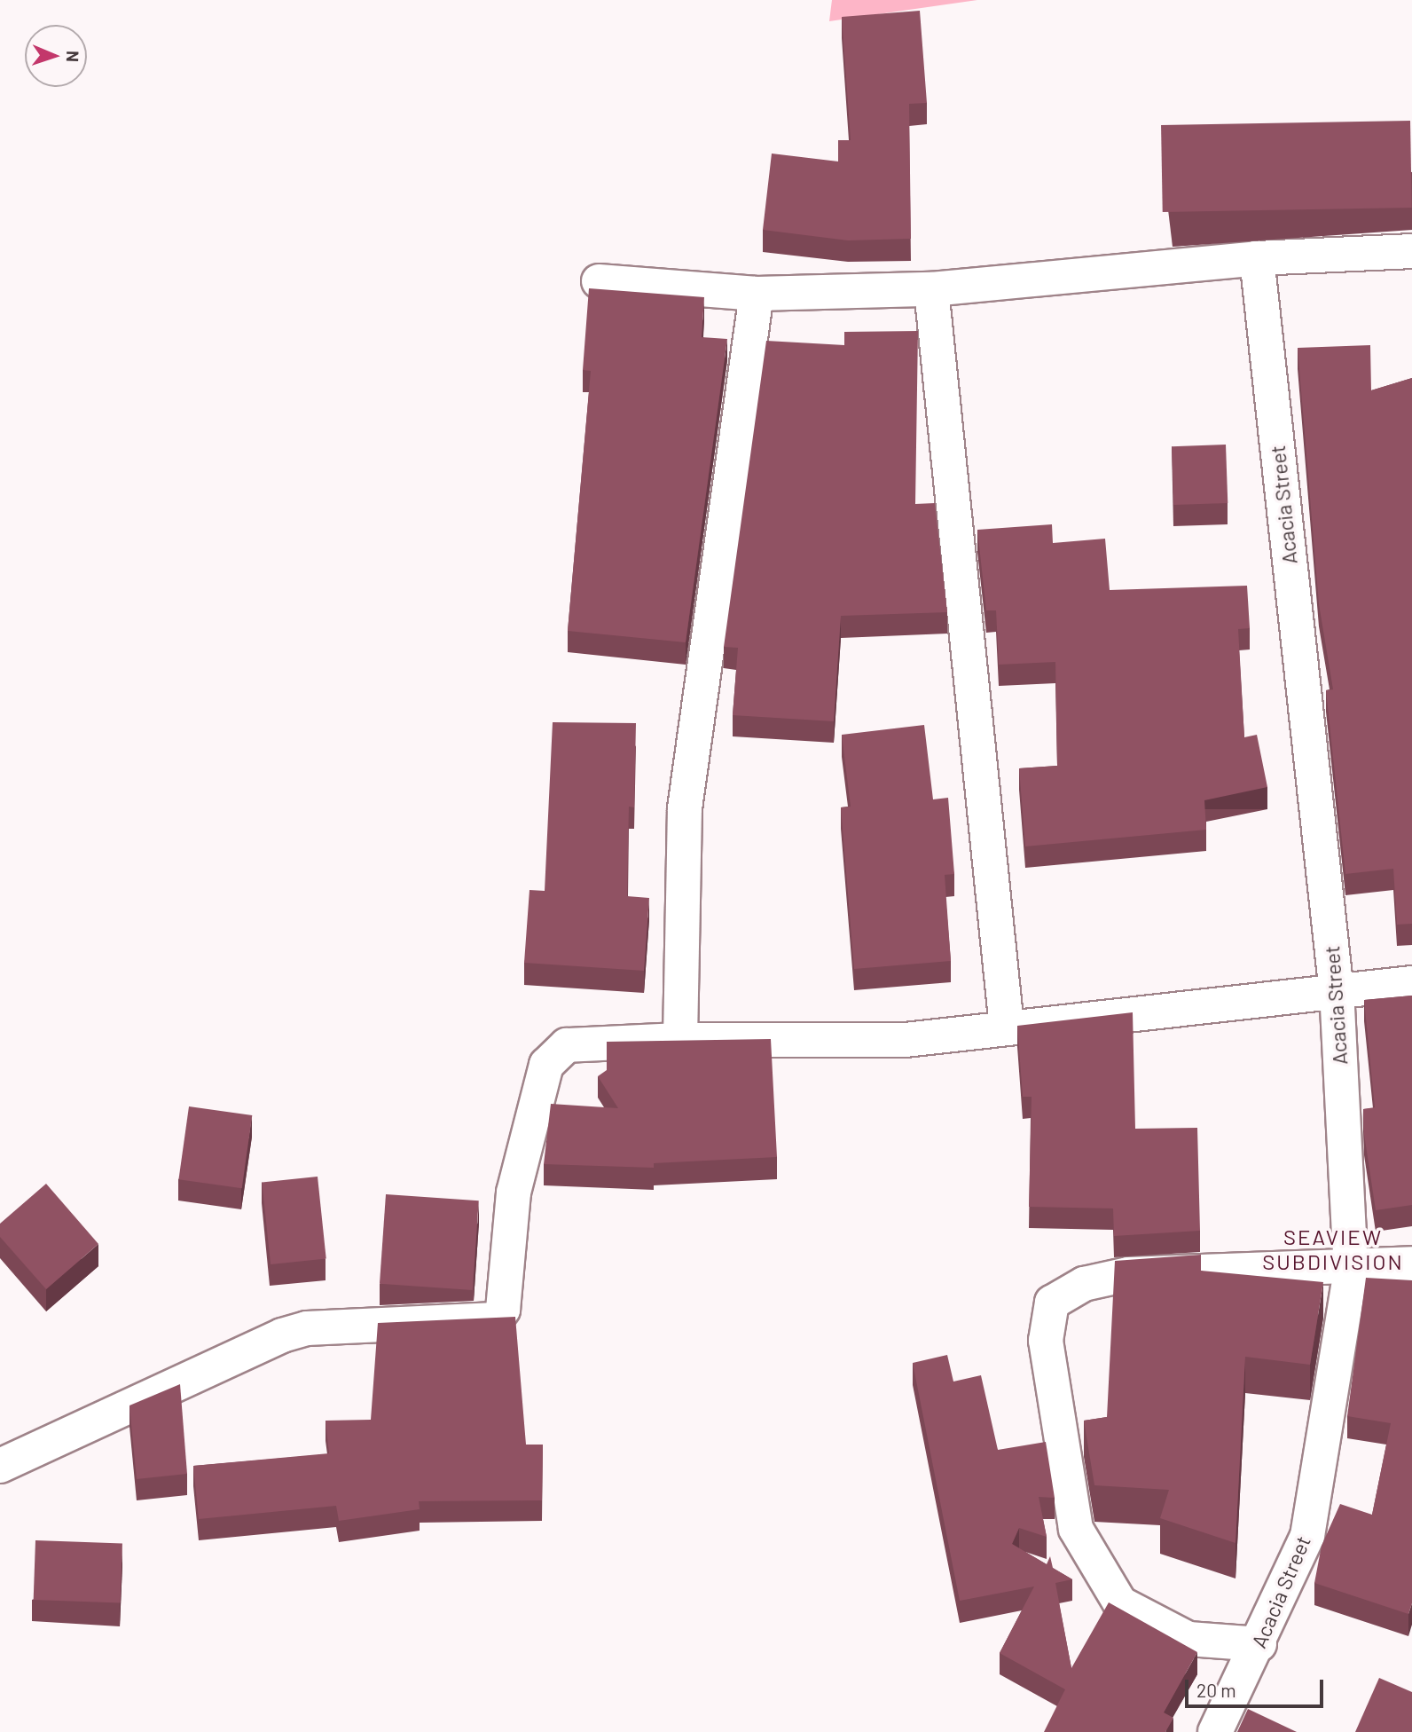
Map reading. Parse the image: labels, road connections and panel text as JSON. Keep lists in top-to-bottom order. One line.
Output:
{"streets":{"street":["Acacia Street"]},"districts":["SEAVIEW SUBDIVISION"],"scale_bar":"20 m","north":"right"}
